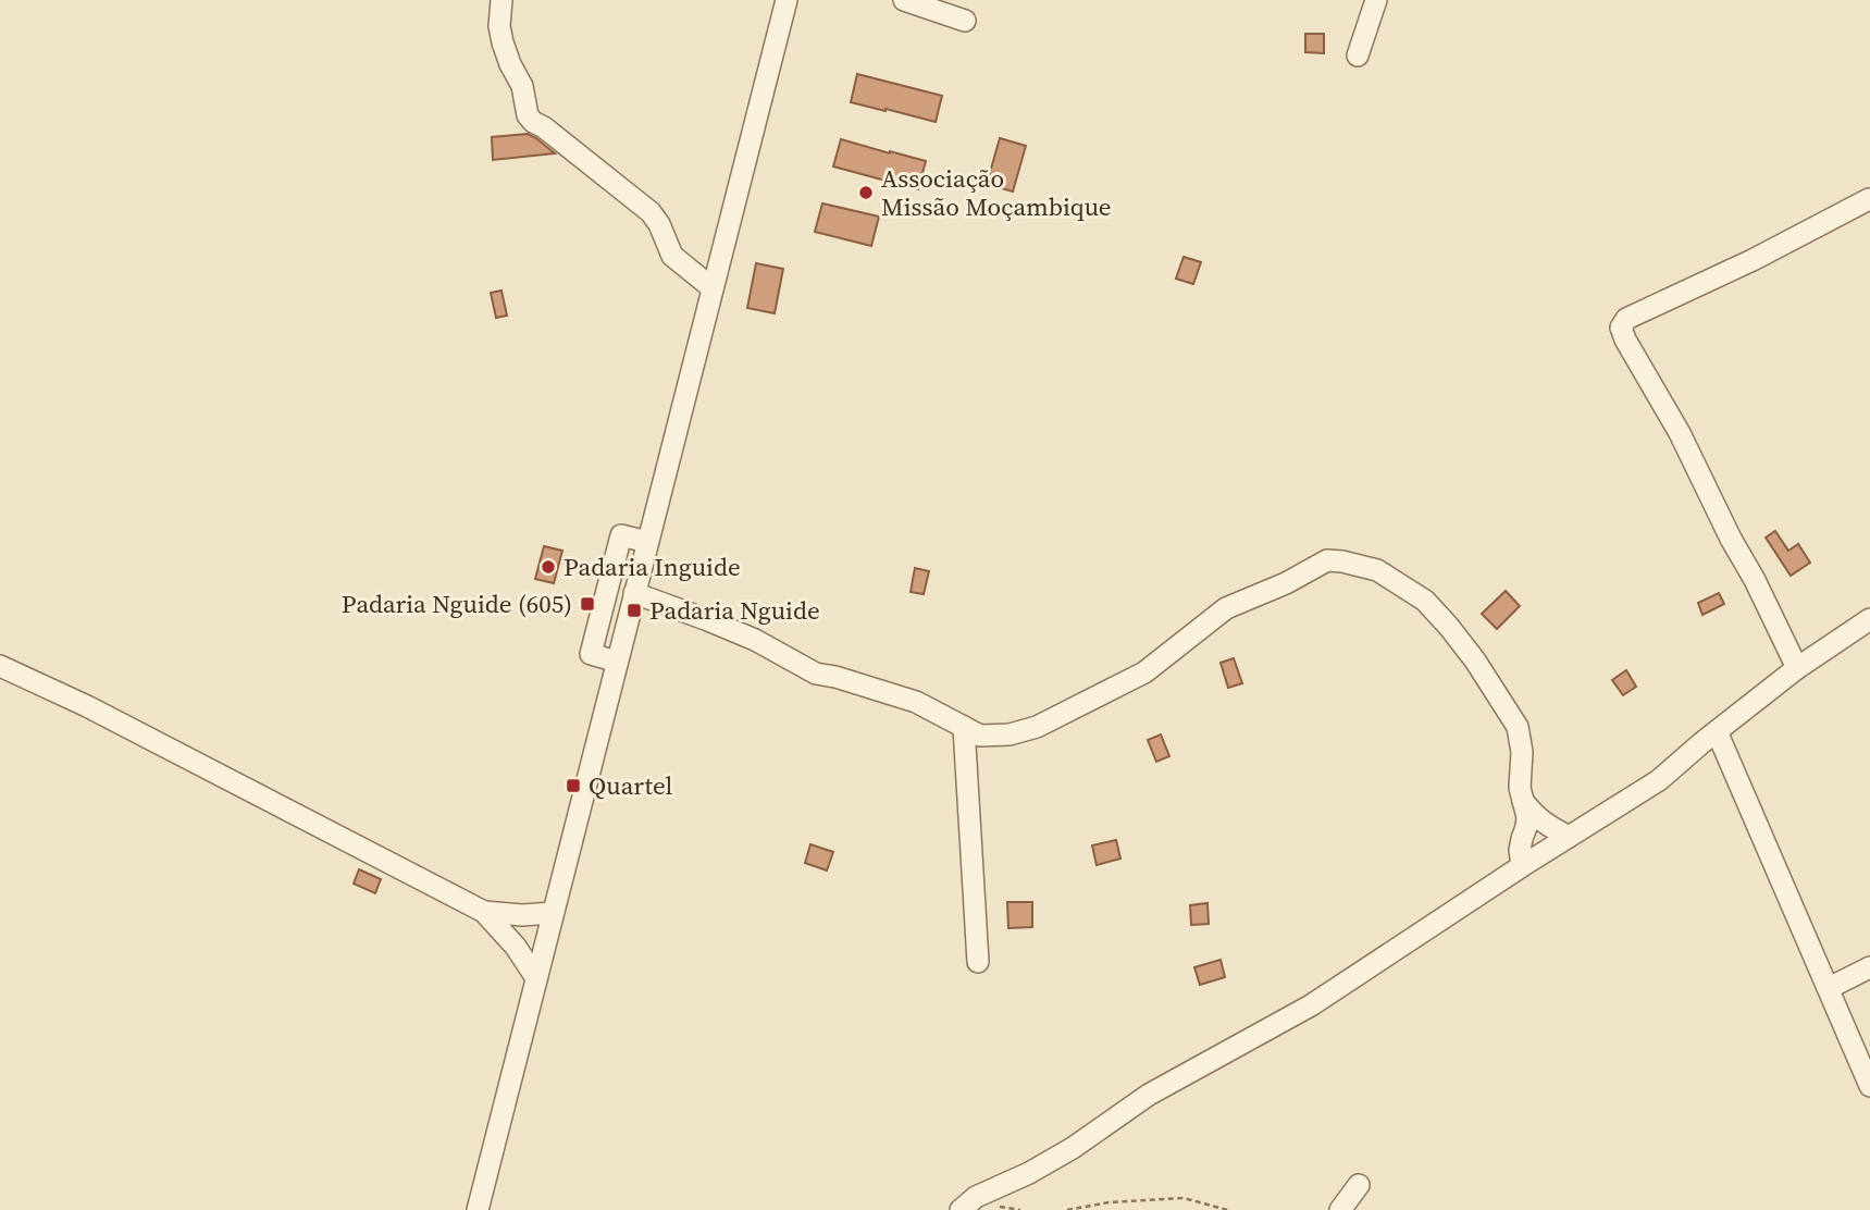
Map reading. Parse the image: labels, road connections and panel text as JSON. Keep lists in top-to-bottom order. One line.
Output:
{"places":{"other":["Associação Missão Moçambique","Padaria Inguide"],"transit":["Padaria Nguide (605)","Padaria Nguide","Quartel"]}}
